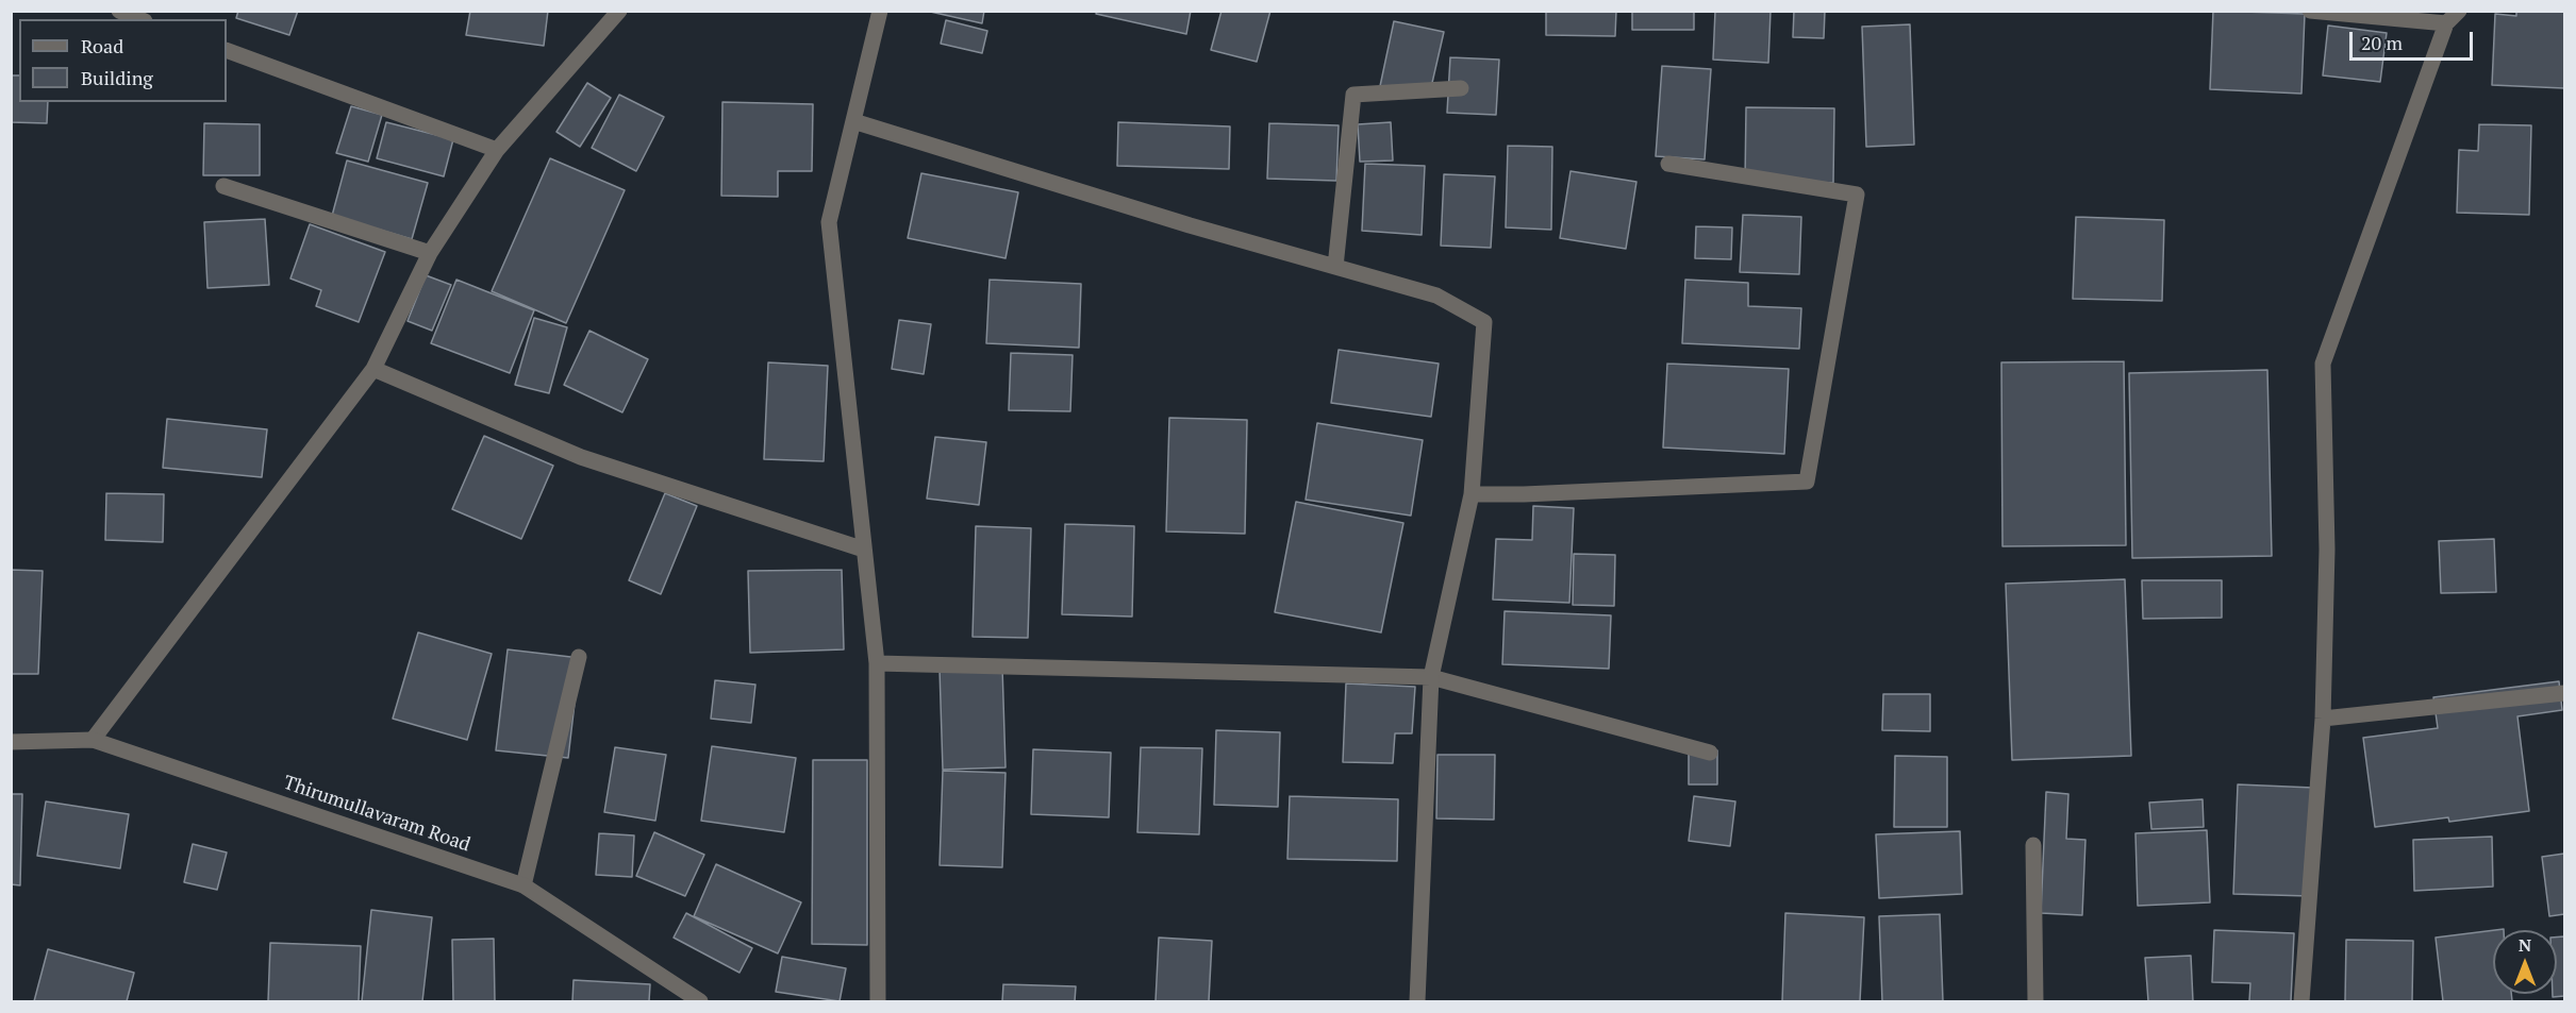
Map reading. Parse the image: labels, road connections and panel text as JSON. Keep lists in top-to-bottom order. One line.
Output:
{"streets":{"street":["Thirumullavaram Road"]},"legend":["Road","Building"],"scale_bar":"20 m","north":"top"}
